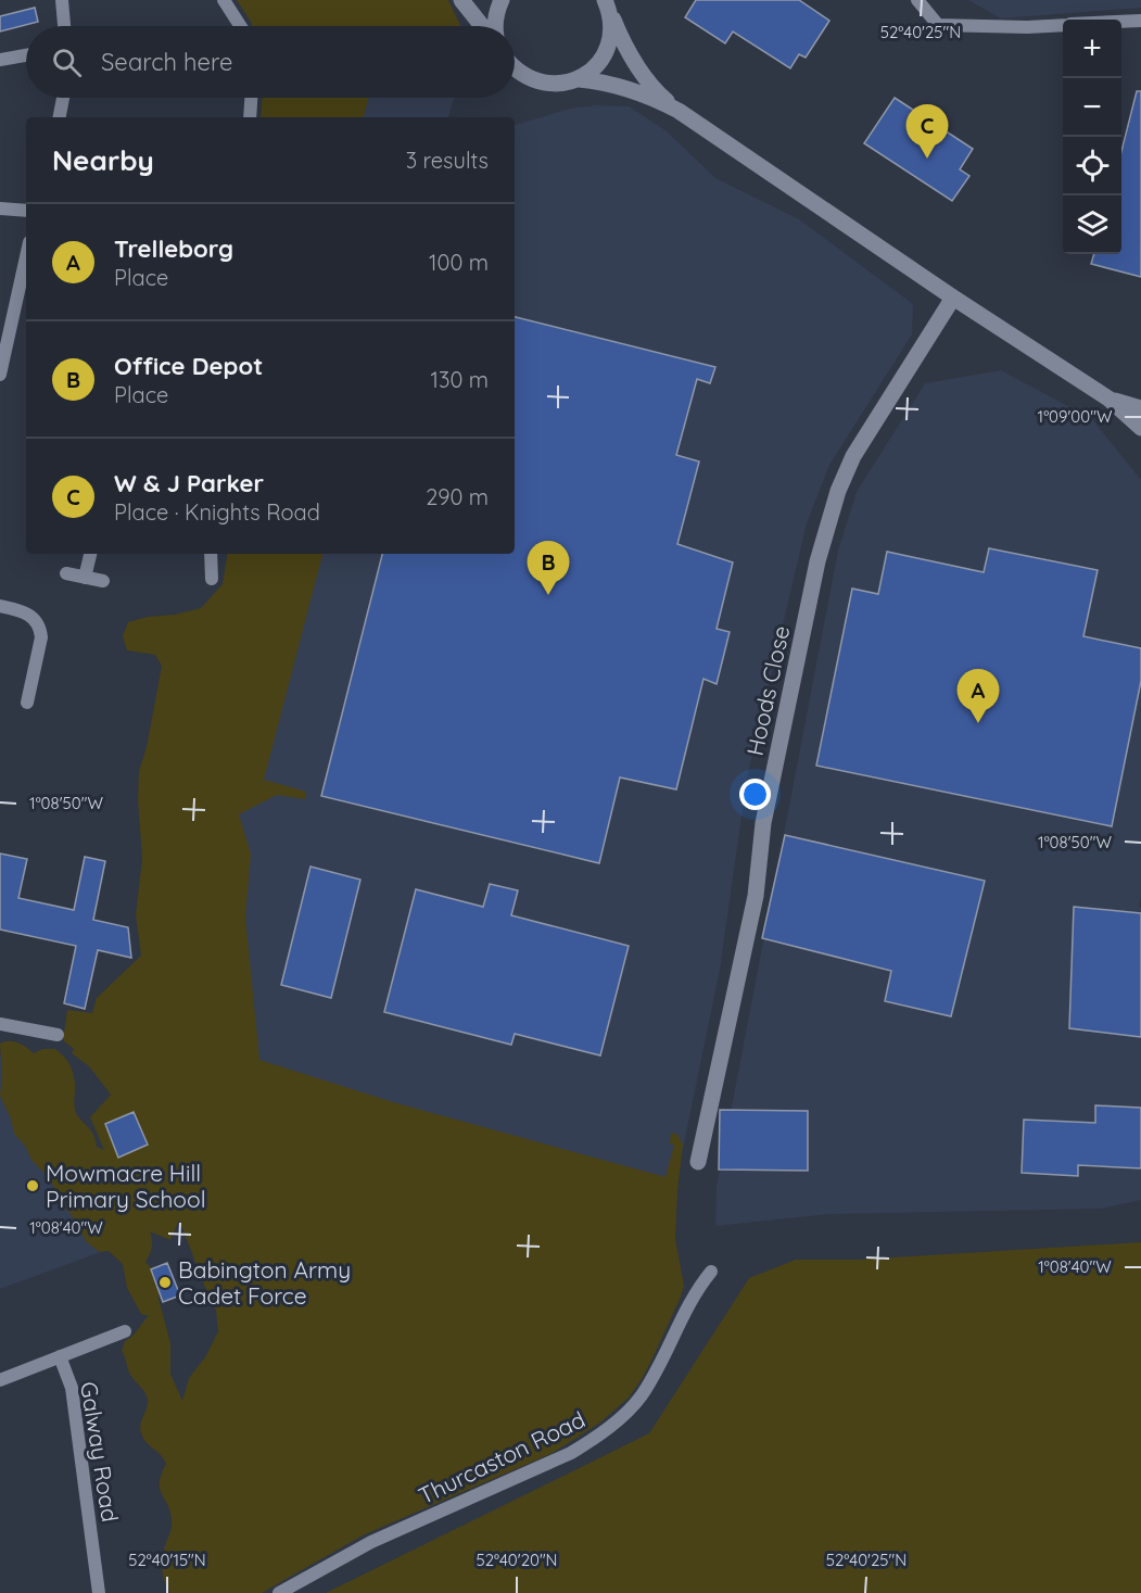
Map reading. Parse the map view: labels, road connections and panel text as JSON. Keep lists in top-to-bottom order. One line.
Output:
{"streets":{"street":["Hoods Close","Galway Road","Thurcaston Road"]},"places":["Mowmacre Hill Primary School","Babington Army Cadet Force"],"page":{"map_buttons":["+","−"],"search":"Search here","pins":["C","B","A"],"heading":["Nearby","3 results"],"list":[{"mark":"A","name":"Trelleborg","note":"Place","value":"100 m"},{"mark":"B","name":"Office Depot","note":"Place","value":"130 m"},{"mark":"C","name":"W & J Parker","note":"Place · Knights Road","value":"290 m"}]},"coordinates":["52°40'25\"N","1°09'00\"W","1°08'50\"W","1°08'40\"W","52°40'15\"N","52°40'20\"N"]}
